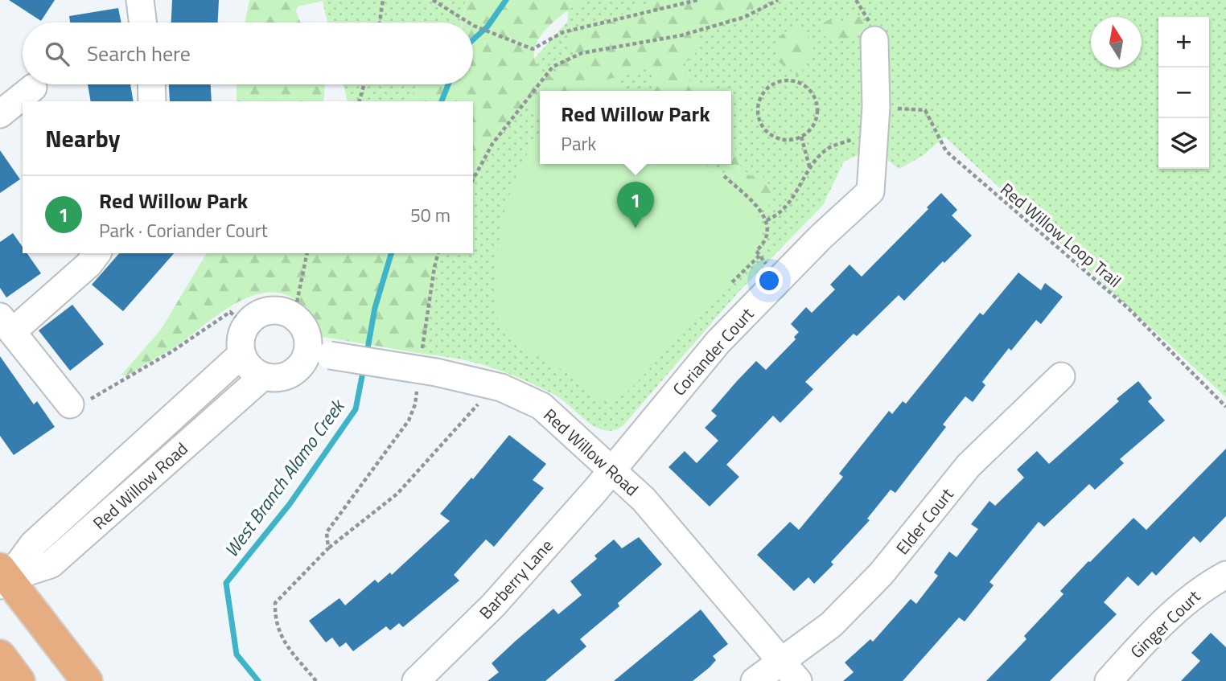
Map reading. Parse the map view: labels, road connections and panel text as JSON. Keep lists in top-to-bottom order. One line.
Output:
{"streets":{"street":["Coriander Court","Red Willow Road","Elder Court","Barberry Lane","Ginger Court"],"path":["Red Willow Loop Trail"]},"crossings":[["Coriander Court","Red Willow Road"],["Coriander Court","Barberry Lane"],["Red Willow Road","Elder Court"],["Red Willow Road","Barberry Lane"]],"water":["West Branch Alamo Creek"],"north":"top","page":{"map_buttons":["+","−"],"search":"Search here","popup":["Red Willow Park","Park"],"heading":"Nearby","list":[{"mark":"1","name":"Red Willow Park","note":"Park · Coriander Court","value":"50 m"}],"pins":"1"}}
